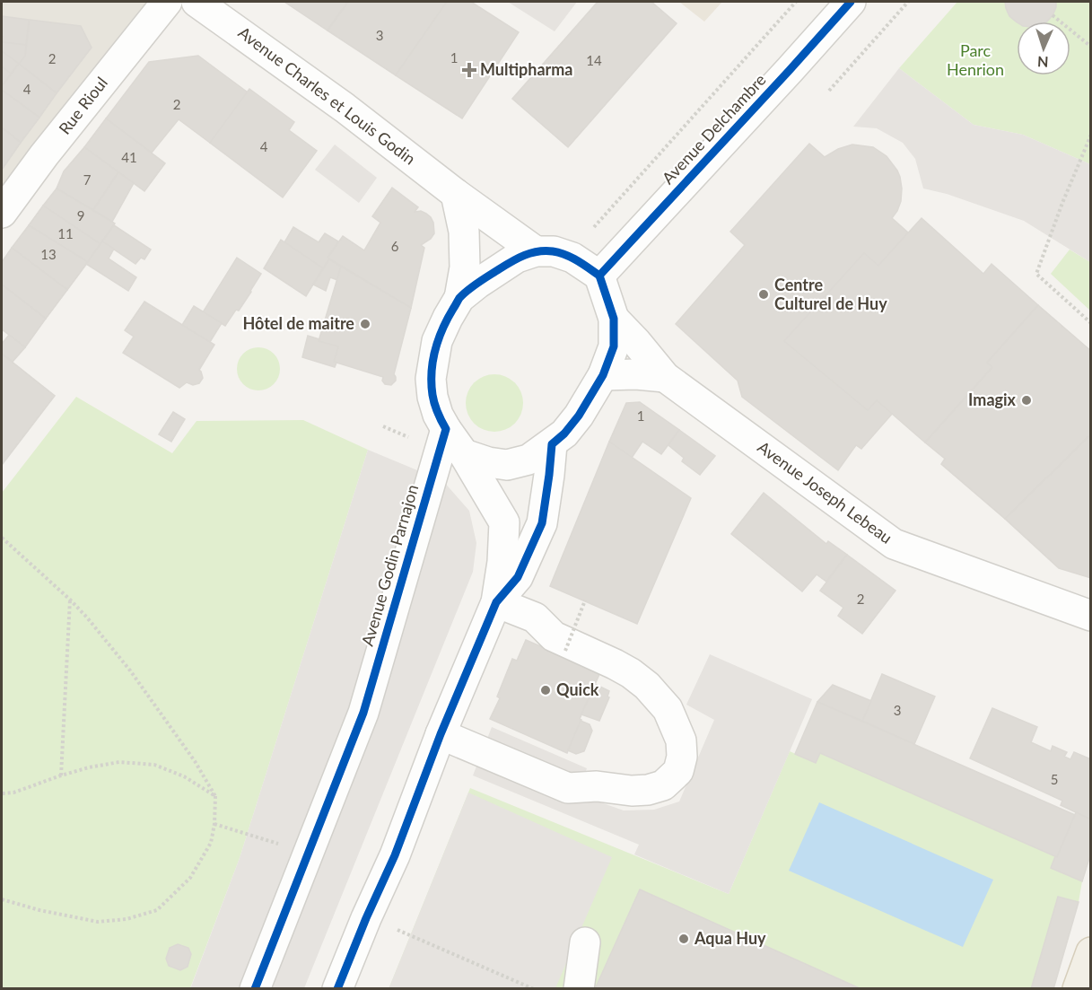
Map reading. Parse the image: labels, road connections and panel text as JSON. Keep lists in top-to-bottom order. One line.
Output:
{"streets":{"street":["Avenue Charles et Louis Godin","Rue Rioul","Avenue Delchambre","Avenue Joseph Lebeau","Avenue Godin Parnajon"]},"parks":["Parc Henrion"],"places":{"health":["Multipharma"],"other":["Centre Culturel de Huy","Hôtel de maitre","Imagix","Quick","Aqua Huy"]},"house_numbers":["3","1","2","14","4","2","4","41","7","9","11","6","13","1","2","3","5"],"north":"bottom"}
